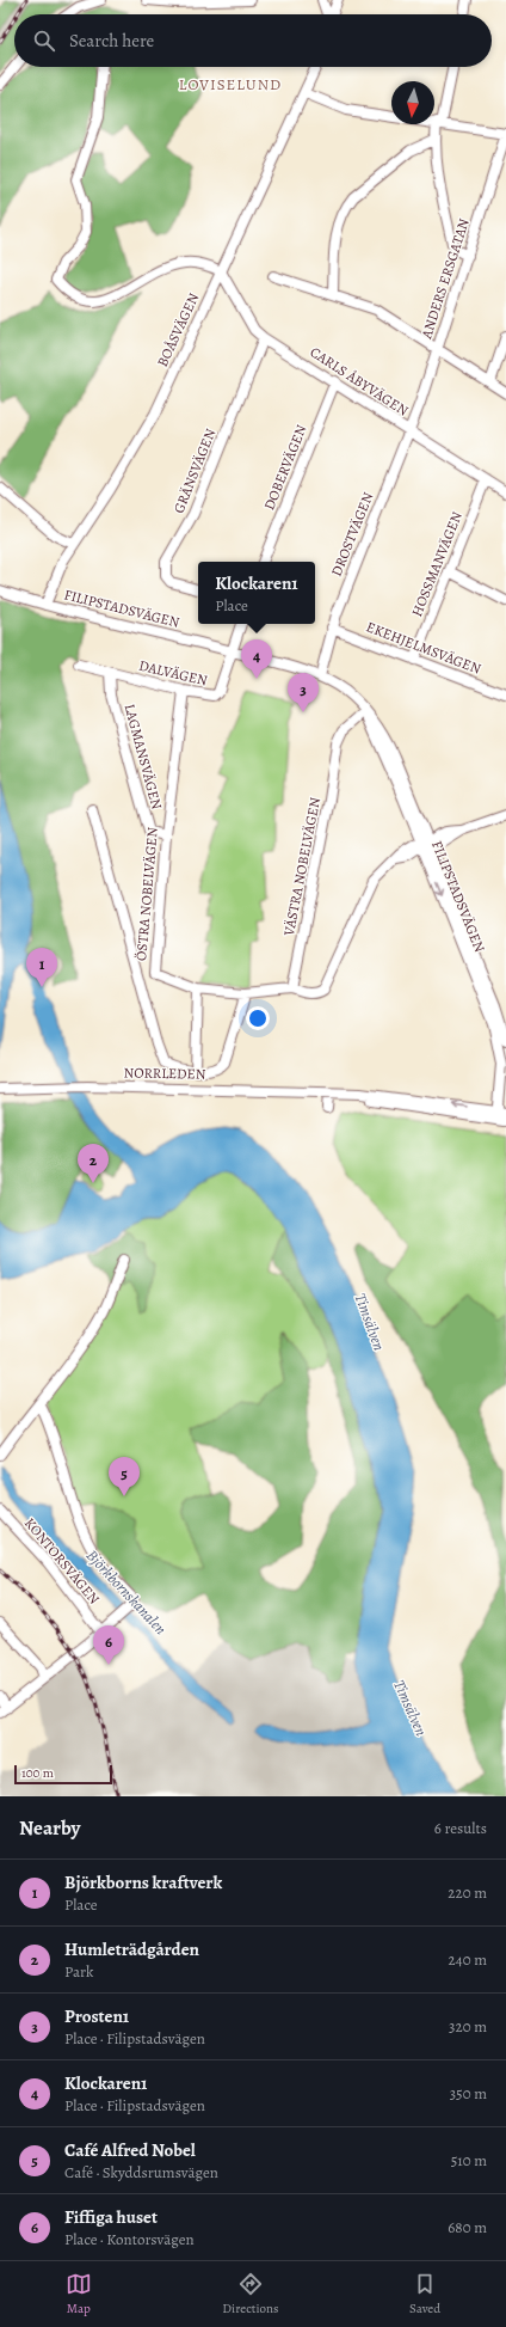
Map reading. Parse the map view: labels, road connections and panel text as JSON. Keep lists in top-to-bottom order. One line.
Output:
{"streets":{"street":["ANDERS ERSGATAN","BOÅSVÄGEN","CARLS ÅBYVÄGEN","DOBERVÄGEN","GRÄNSVÄGEN","DROSTVÄGEN","HOSSMANVÄGEN","FILIPSTADSVÄGEN","EKEHJELMSVÄGEN","DALVÄGEN","LAGMANSVÄGEN","VÄSTRA NOBELVÄGEN","ÖSTRA NOBELVÄGEN","NORRLEDEN","KONTORSVÄGEN"]},"crossings":[["ANDERS ERSGATAN","CARLS ÅBYVÄGEN"],["ANDERS ERSGATAN","DROSTVÄGEN"],["BOÅSVÄGEN","CARLS ÅBYVÄGEN"],["BOÅSVÄGEN","FILIPSTADSVÄGEN"],["CARLS ÅBYVÄGEN","DOBERVÄGEN"],["CARLS ÅBYVÄGEN","GRÄNSVÄGEN"],["CARLS ÅBYVÄGEN","DROSTVÄGEN"],["CARLS ÅBYVÄGEN","HOSSMANVÄGEN"],["DROSTVÄGEN","FILIPSTADSVÄGEN"],["DROSTVÄGEN","EKEHJELMSVÄGEN"],["HOSSMANVÄGEN","EKEHJELMSVÄGEN"],["FILIPSTADSVÄGEN","DALVÄGEN"],["FILIPSTADSVÄGEN","VÄSTRA NOBELVÄGEN"],["FILIPSTADSVÄGEN","NORRLEDEN"],["DALVÄGEN","LAGMANSVÄGEN"],["DALVÄGEN","ÖSTRA NOBELVÄGEN"],["LAGMANSVÄGEN","ÖSTRA NOBELVÄGEN"]],"districts":["LOVISELUND"],"water":["Timsälven","Björkbornskanalen"],"scale_bar":"100 m","north":"bottom","page":{"search":"Search here","popup":["Klockaren1","Place"],"pins":["4","3","1","2","5","6"],"scale":"100 m","heading":["Nearby","6 results"],"list":[{"mark":"1","name":"Björkborns kraftverk","note":"Place","value":"220 m"},{"mark":"2","name":"Humleträdgården","note":"Park","value":"240 m"},{"mark":"3","name":"Prosten1","note":"Place · Filipstadsvägen","value":"320 m"},{"mark":"4","name":"Klockaren1","note":"Place · Filipstadsvägen","value":"350 m"},{"mark":"5","name":"Café Alfred Nobel","note":"Café · Skyddsrumsvägen","value":"510 m"},{"mark":"6","name":"Fiffiga huset","note":"Place · Kontorsvägen","value":"680 m"}],"nav":["Map","Directions","Saved"]}}
